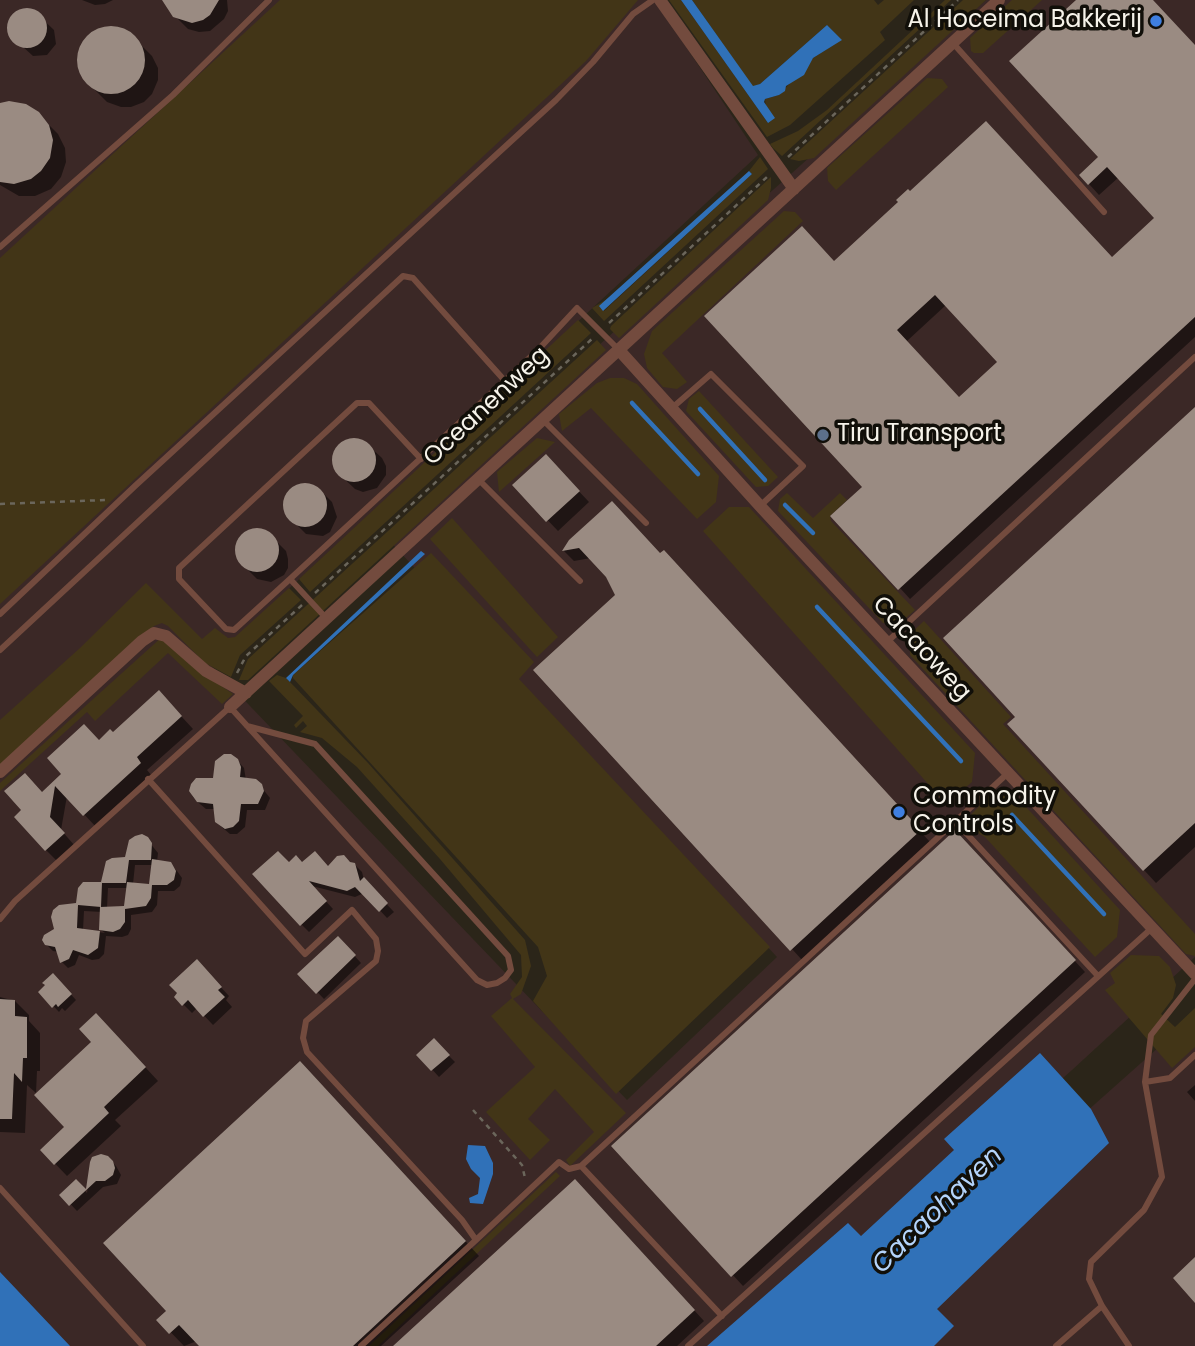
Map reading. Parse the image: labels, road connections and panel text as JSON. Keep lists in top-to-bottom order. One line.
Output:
{"streets":{"street":["Oceanenweg","Cacaoweg"]},"crossings":[["Oceanenweg","Cacaoweg"]],"water":["Cacaohaven"],"places":["Al Hoceima Bakkerij","Tiru Transport","Commodity Controls"]}
